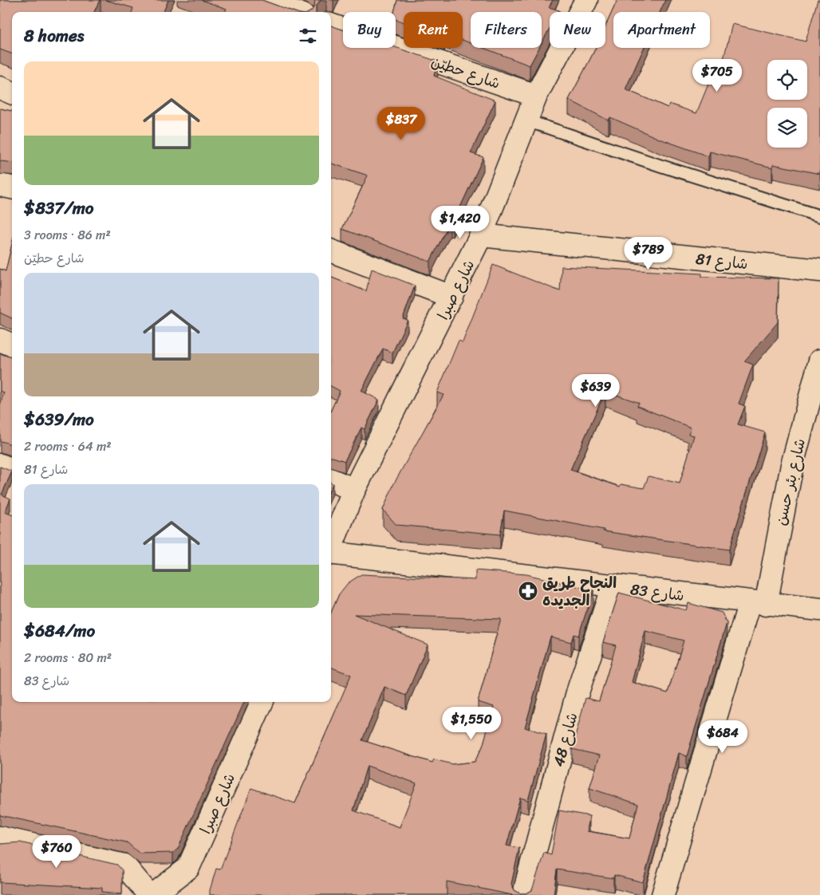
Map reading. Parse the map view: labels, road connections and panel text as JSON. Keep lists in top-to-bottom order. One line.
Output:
{"streets":{"street":["شارع حطيّن","شارع 81","شارع صبرا","شارع بئر حسن","شارع 83","شارع 48"]},"crossings":[["شارع حطيّن","شارع صبرا"],["شارع 81","شارع صبرا"],["شارع بئر حسن","شارع 83"],["شارع 83","شارع 48"]],"places":{"pharmacy":["النجاح طريق الجديده"]},"page":{"chip":["Buy","Rent","Filters","New","Apartment"],"heading":"8 homes","price":["$705","$837","$1,420","$789","$639","$1,550","$684","$760"],"list":[{"name":"$837/mo","note":"3 rooms · 86 m² · شارع حطيّن"},{"name":"$639/mo","note":"2 rooms · 64 m² · شارع 81"},{"name":"$684/mo","note":"2 rooms · 80 m² · شارع 83"}]}}
